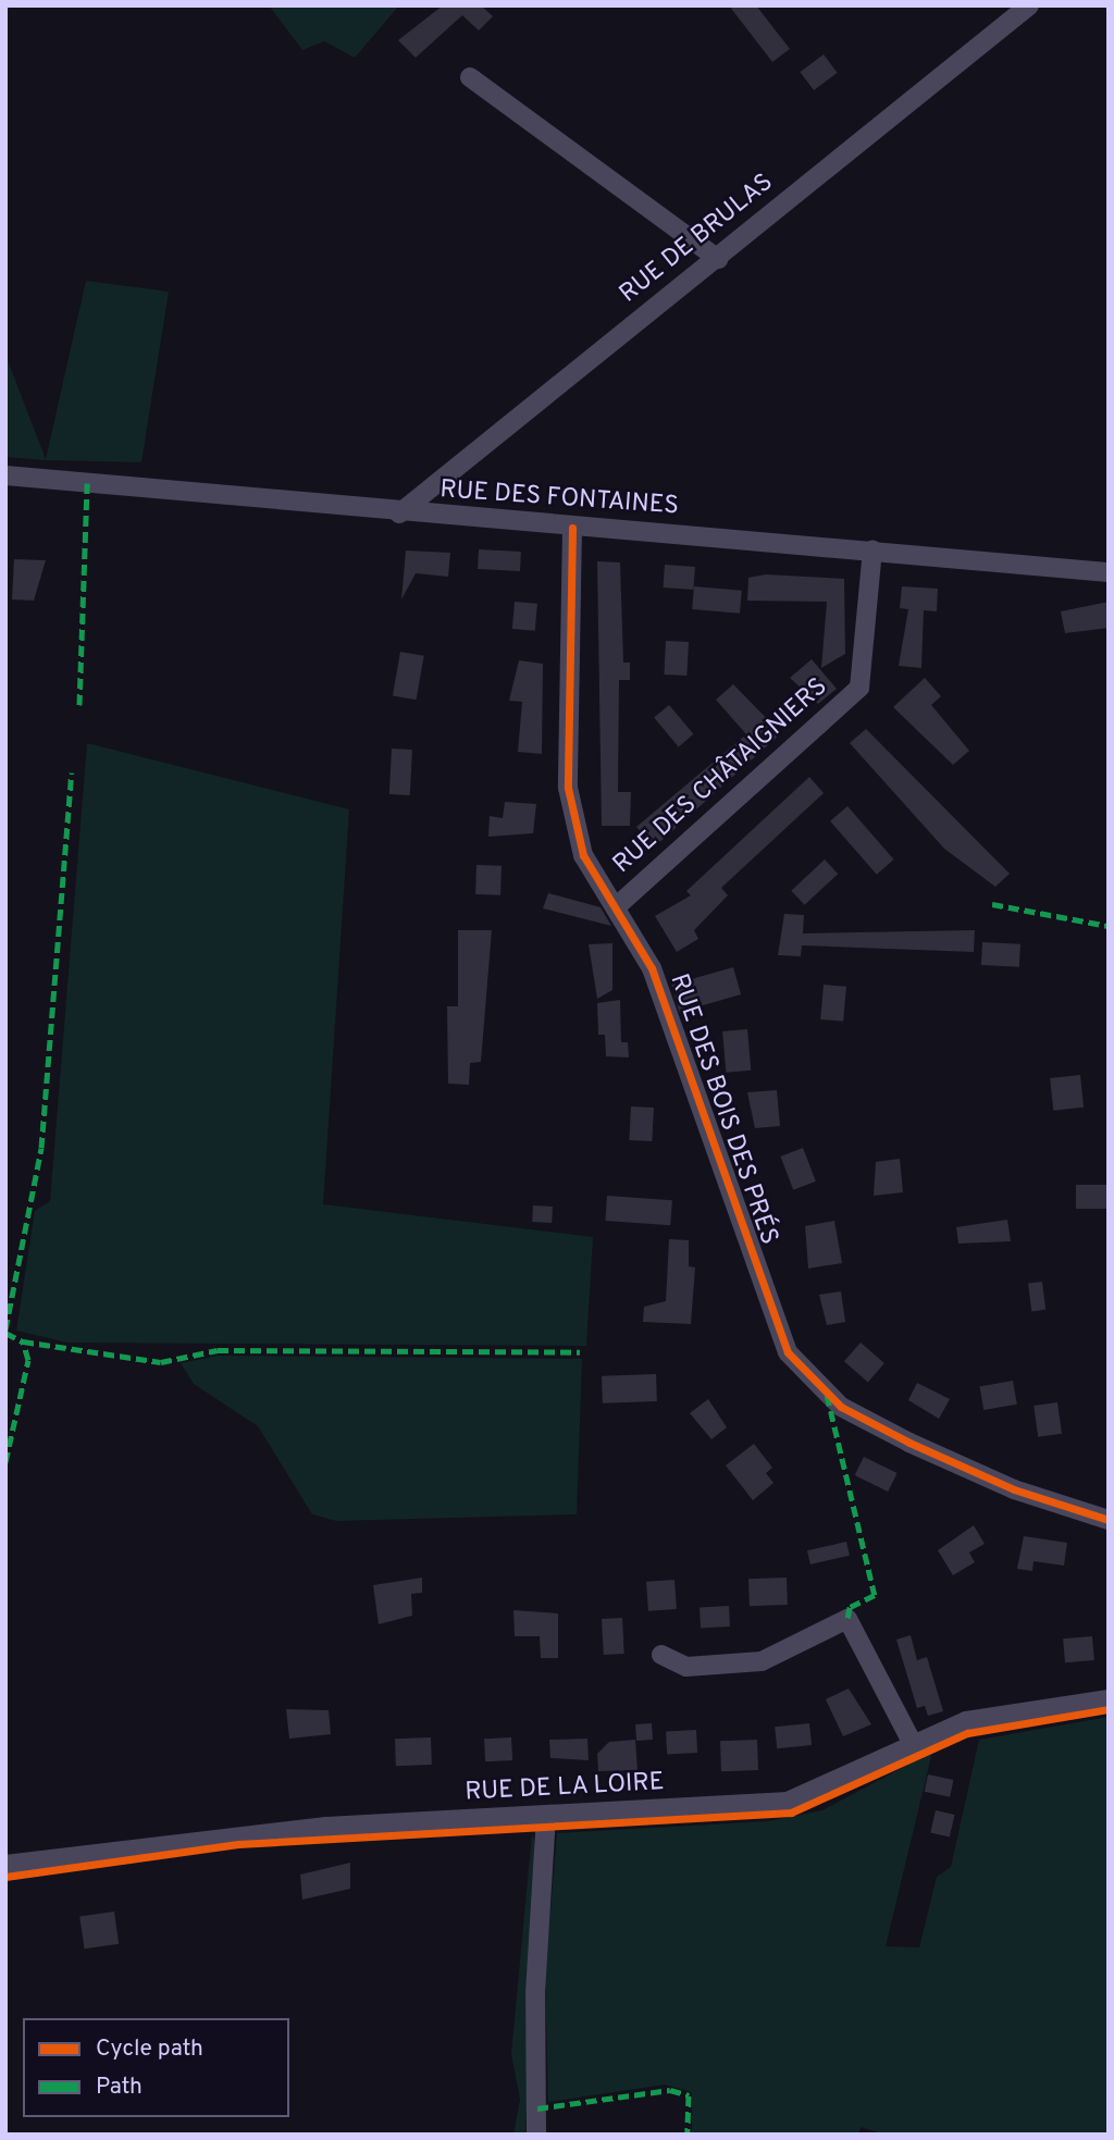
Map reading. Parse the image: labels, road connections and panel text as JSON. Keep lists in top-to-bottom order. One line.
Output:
{"streets":{"street":["RUE DE BRULAS","RUE DES FONTAINES","RUE DES CHÂTAIGNIERS","RUE DES BOIS DES PRÉS","RUE DE LA LOIRE"]},"crossings":[["RUE DE BRULAS","RUE DES FONTAINES"],["RUE DES FONTAINES","RUE DES CHÂTAIGNIERS"],["RUE DES FONTAINES","RUE DES BOIS DES PRÉS"],["RUE DES CHÂTAIGNIERS","RUE DES BOIS DES PRÉS"]],"legend":["Cycle path","Path"]}
